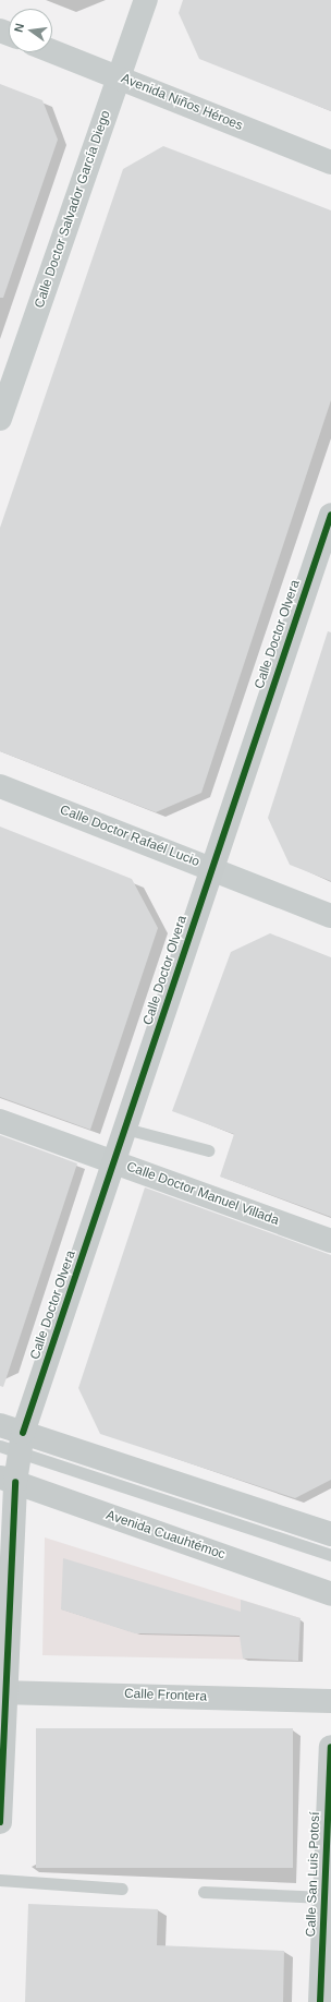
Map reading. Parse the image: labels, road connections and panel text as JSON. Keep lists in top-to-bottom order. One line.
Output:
{"streets":{"main road":["Calle Doctor Olvera","Avenida Cuauhtémoc","Calle San Luis Potosí"],"street":["Avenida Niños Héroes","Calle Doctor Salvador García Diego","Calle Doctor Rafaél Lucio","Calle Doctor Manuel Villada","Calle Frontera"]},"crossings":[["Avenida Niños Héroes","Calle Doctor Salvador García Diego"],["Calle Doctor Olvera","Calle Doctor Rafaél Lucio"],["Calle Doctor Olvera","Calle Doctor Manuel Villada"],["Calle Doctor Olvera","Avenida Cuauhtémoc"],["Calle Doctor Olvera","Calle Frontera"]],"north":"left"}
